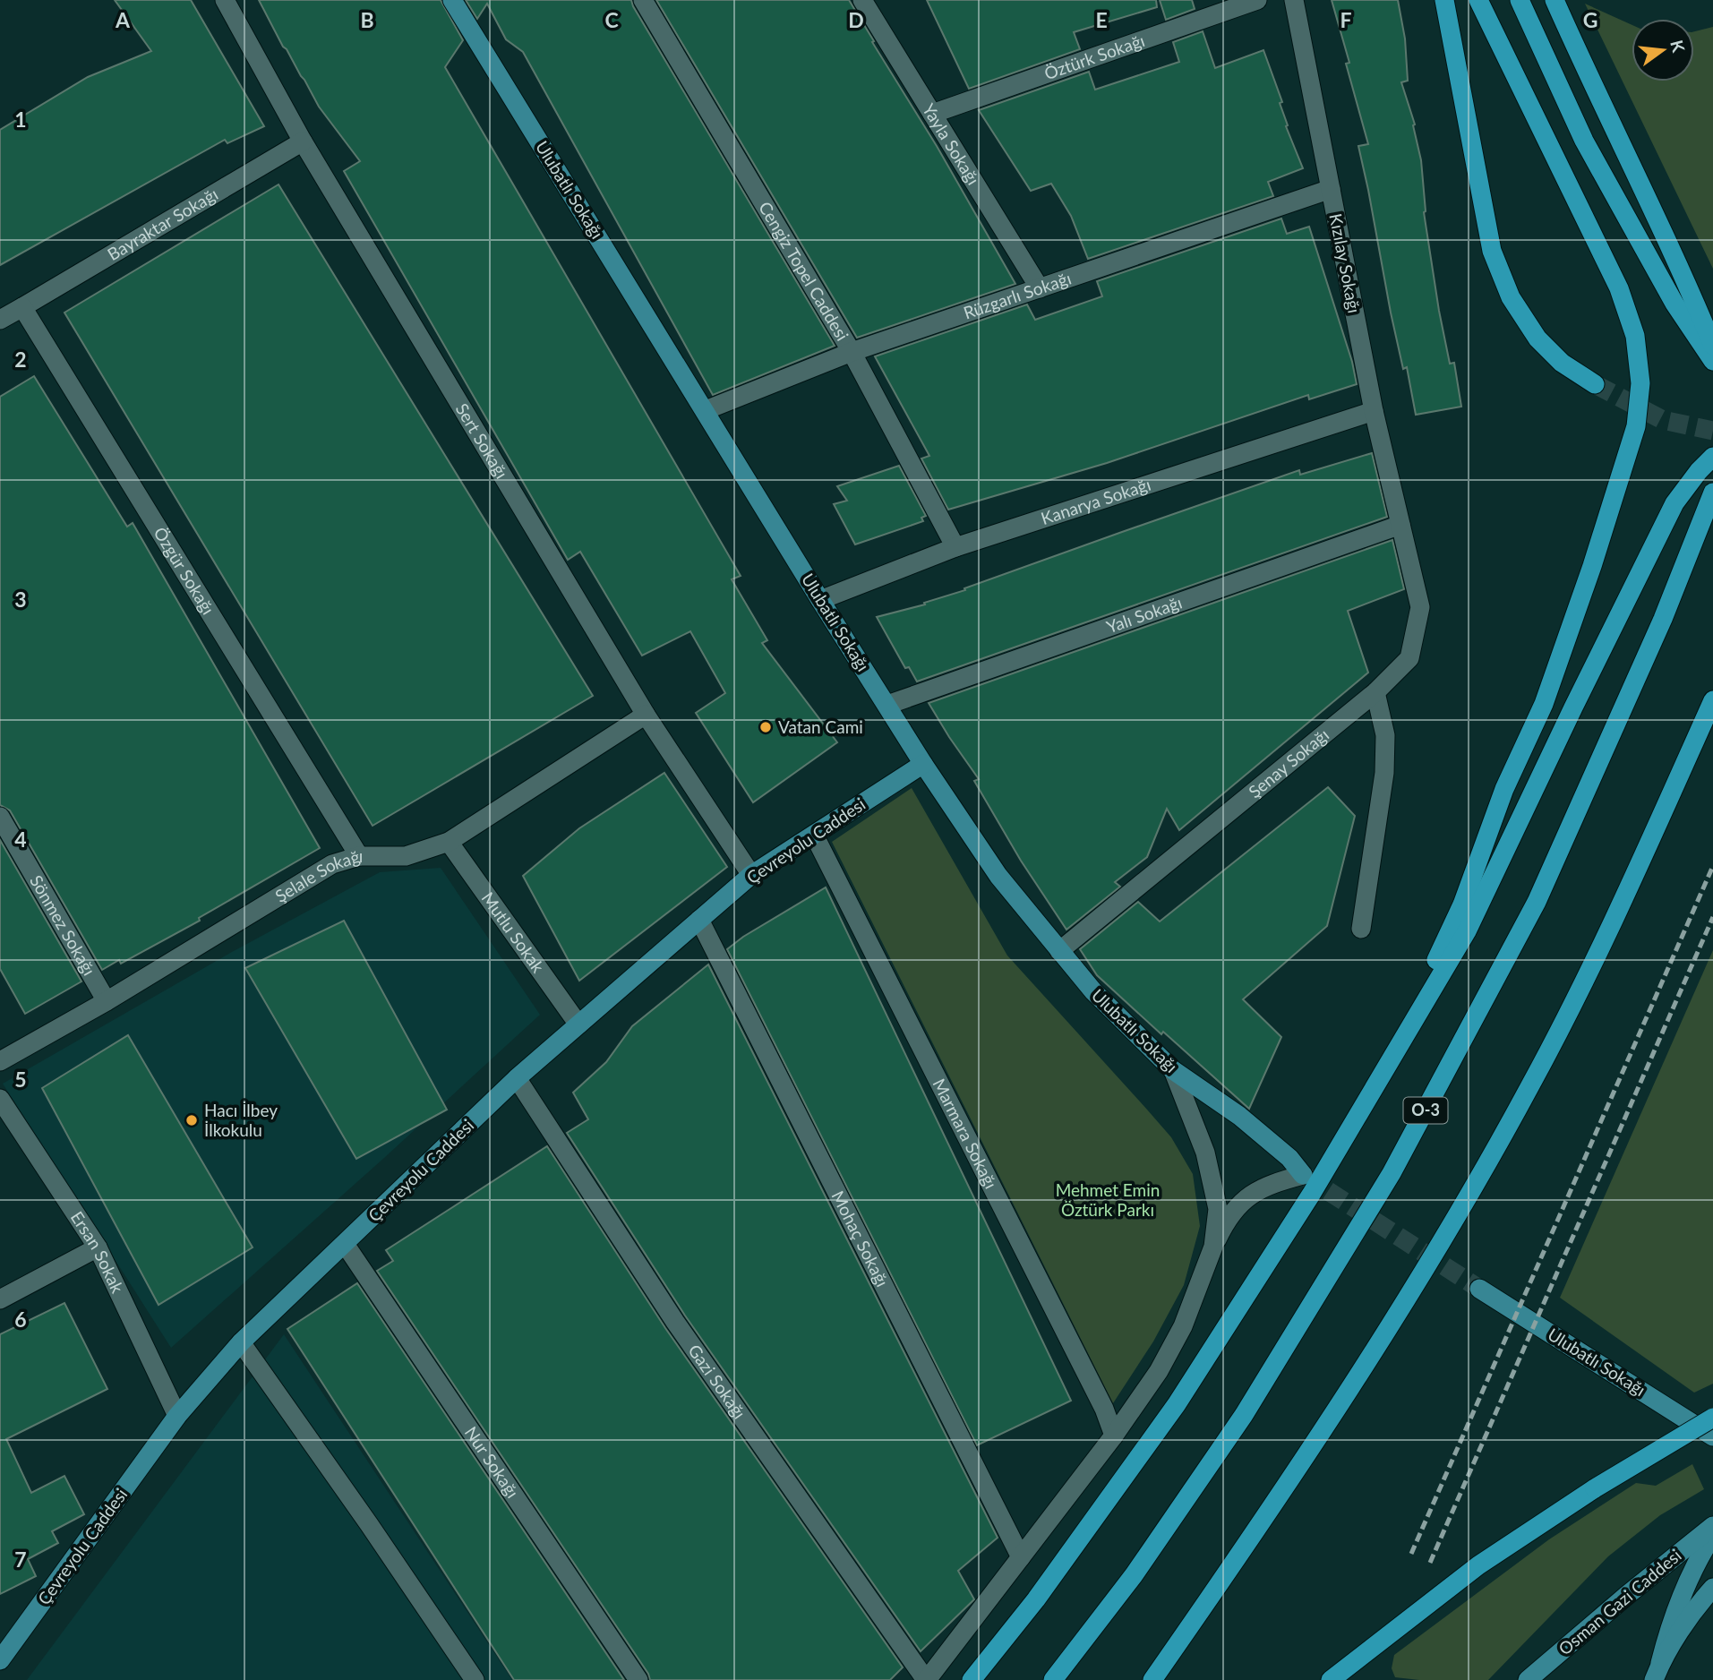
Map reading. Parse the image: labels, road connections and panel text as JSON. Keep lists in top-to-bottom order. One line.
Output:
{"streets":{"highway":["O-3"],"main road":["Ulubatlı Sokağı","Çevreyolu Caddesi","Osman Gazi Caddesi"],"street":["Öztürk Sokağı","Yayla Sokağı","Bayraktar Sokağı","Kızılay Sokağı","Cengiz Topel Caddesi","Rüzgarlı Sokağı","Sert Sokağı","Kanarya Sokağı","Özgür Sokağı","Yalı Sokağı","Şenay Sokağı","Şelale Sokağı","Sönmez Sokağı","Mutlu Sokak","Marmara Sokağı","Mohaç Sokağı","Ersan Sokak","Gazi Sokağı","Nur Sokağı"]},"crossings":[["Öztürk Sokağı","Yayla Sokağı"],["Yayla Sokağı","Rüzgarlı Sokağı"],["Ulubatlı Sokağı","Rüzgarlı Sokağı"],["Ulubatlı Sokağı","Kanarya Sokağı"],["Ulubatlı Sokağı","Yalı Sokağı"],["Ulubatlı Sokağı","Şenay Sokağı"],["Ulubatlı Sokağı","Çevreyolu Caddesi"],["Bayraktar Sokağı","Sert Sokağı"],["Bayraktar Sokağı","Özgür Sokağı"],["Kızılay Sokağı","Rüzgarlı Sokağı"],["Kızılay Sokağı","Kanarya Sokağı"],["Kızılay Sokağı","Yalı Sokağı"],["Kızılay Sokağı","Şenay Sokağı"],["Cengiz Topel Caddesi","Rüzgarlı Sokağı"],["Cengiz Topel Caddesi","Kanarya Sokağı"],["Sert Sokağı","Çevreyolu Caddesi"],["Sert Sokağı","Şelale Sokağı"],["Özgür Sokağı","Şelale Sokağı"],["Yalı Sokağı","Şenay Sokağı"],["Çevreyolu Caddesi","Mutlu Sokak"],["Çevreyolu Caddesi","Marmara Sokağı"],["Çevreyolu Caddesi","Mohaç Sokağı"],["Çevreyolu Caddesi","Ersan Sokak"],["Çevreyolu Caddesi","Gazi Sokağı"],["Çevreyolu Caddesi","Nur Sokağı"],["Şelale Sokağı","Sönmez Sokağı"],["Şelale Sokağı","Mutlu Sokak"]],"parks":["Mehmet Emin Öztürk Parkı"],"places":["Vatan Cami","Hacı İlbey İlkokulu"],"north":"right","grid":{"columns":["A","B","C","D","E","F","G"],"rows":["1","2","3","4","5","6","7"]}}
